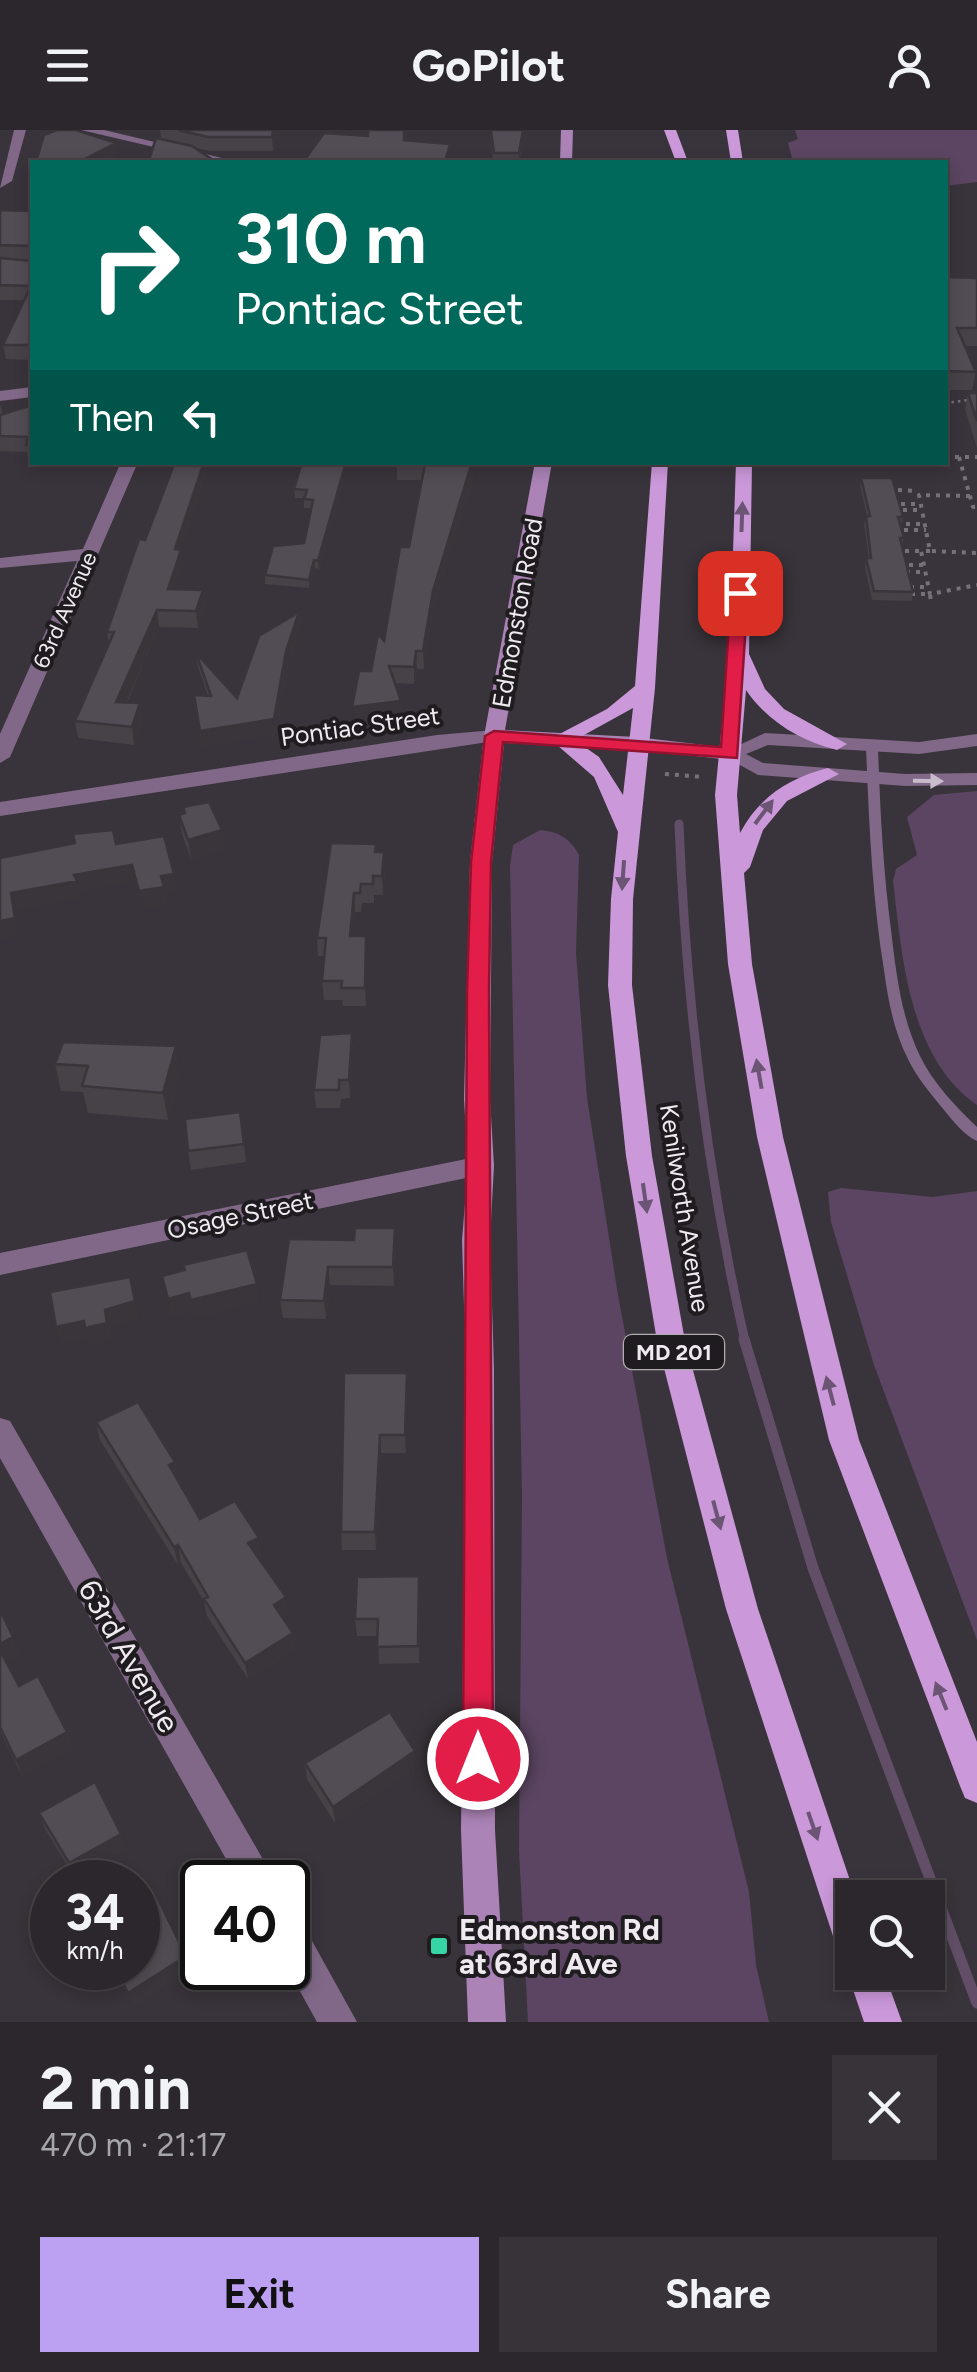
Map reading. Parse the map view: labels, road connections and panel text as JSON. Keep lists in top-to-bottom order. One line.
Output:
{"streets":{"main road":["Kenilworth Avenue","MD 201"],"street":["63rd Avenue","Edmonston Road","Pontiac Street","Osage Street"]},"crossings":[["Edmonston Road","Pontiac Street"],["Edmonston Road","Osage Street"],["Pontiac Street","Kenilworth Avenue"]],"places":{"transit":["Edmonston Rd at 63rd Ave"]},"page":{"header":"GoPilot","turn":["310 m","Pontiac Street"],"then":"Then","speed":"34 km/h","limit":"40","heading":["2 min","470 m · 21:17"],"buttons":["Exit","Share"]}}
